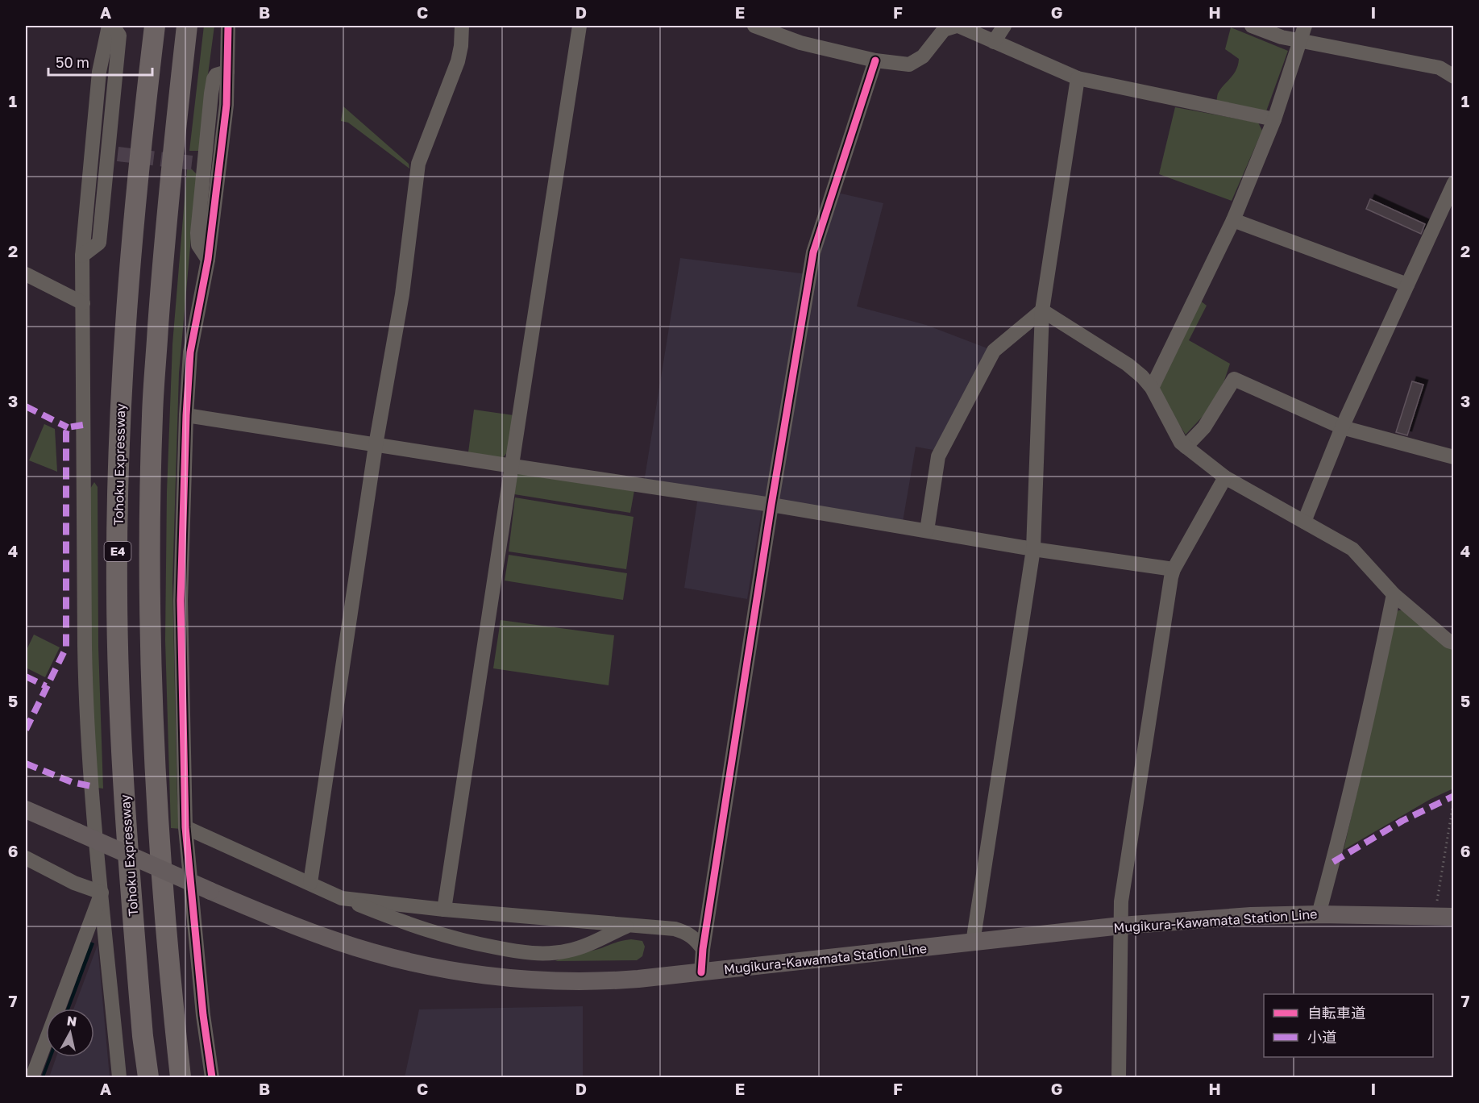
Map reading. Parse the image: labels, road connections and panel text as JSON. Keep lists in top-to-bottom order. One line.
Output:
{"streets":{"highway":["Tohoku Expressway","E4"],"main road":["Mugikura-Kawamata Station Line"]},"legend":["自転車道","小道"],"scale_bar":"50 m","north":"top","grid":{"columns":["A","B","C","D","E","F","G","H","I"],"rows":["1","2","3","4","5","6","7"]}}
